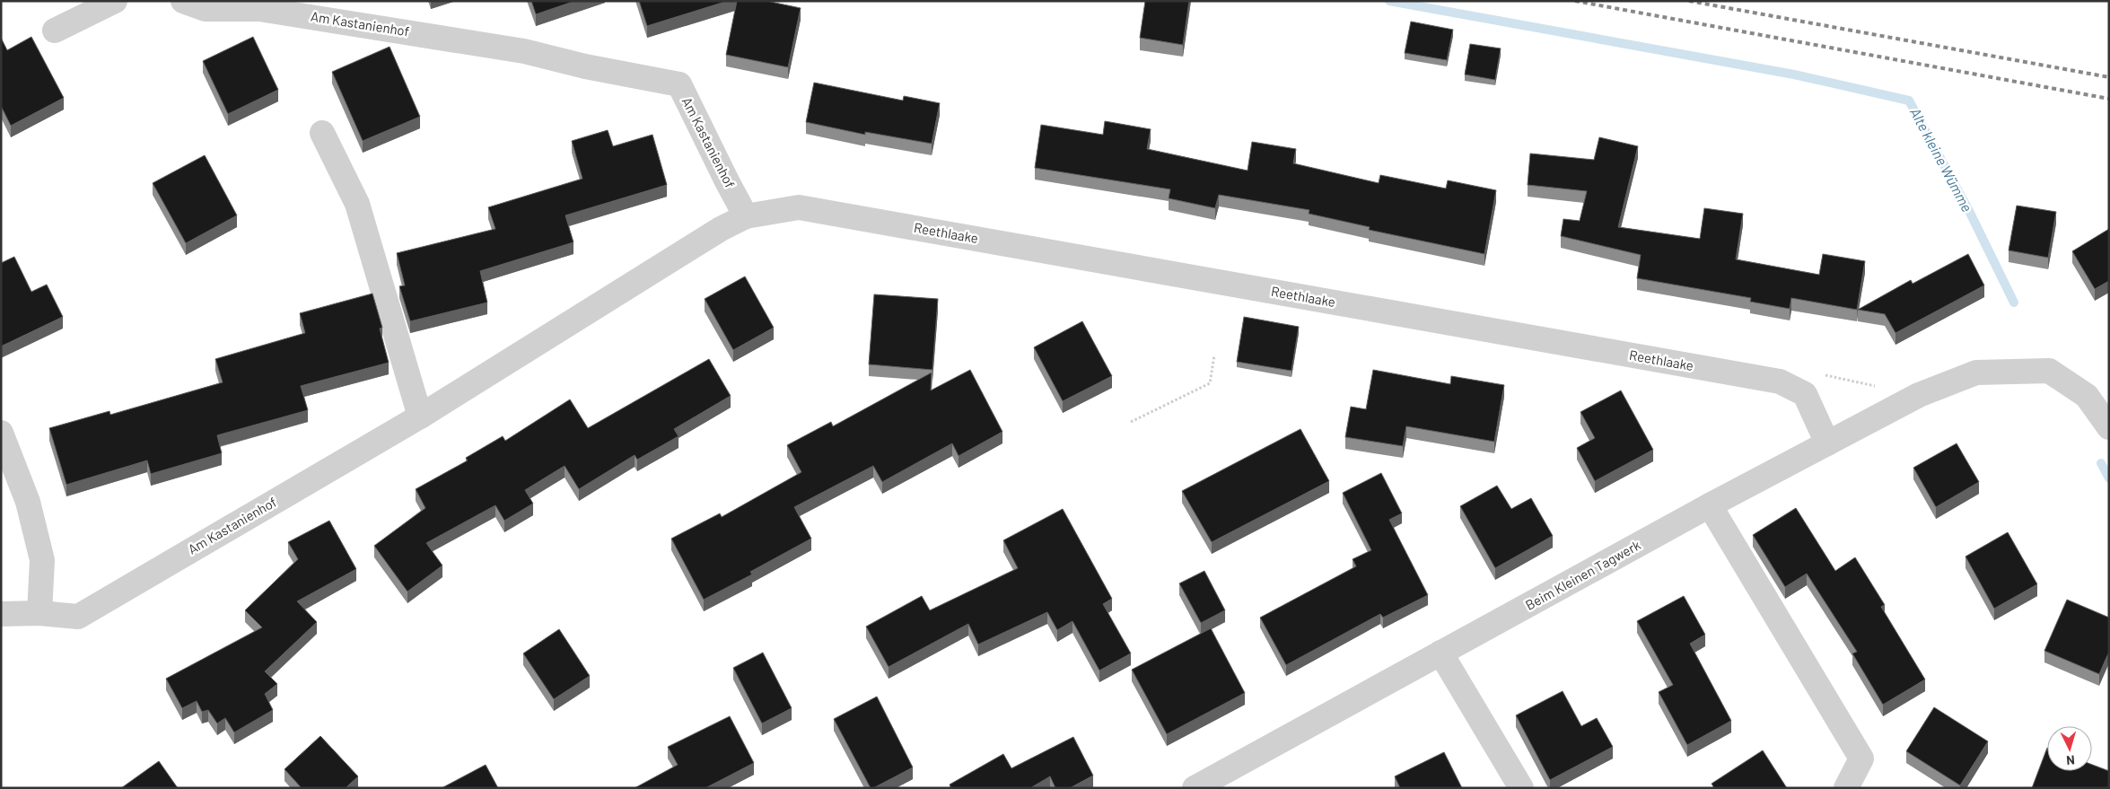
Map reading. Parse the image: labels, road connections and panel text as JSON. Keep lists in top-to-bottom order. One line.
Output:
{"streets":{"street":["Am Kastanienhof","Reethlaake","Beim Kleinen Tagwerk"]},"crossings":[["Am Kastanienhof","Reethlaake"],["Reethlaake","Beim Kleinen Tagwerk"]],"water":["Alte kleine Wümme"],"north":"bottom"}
